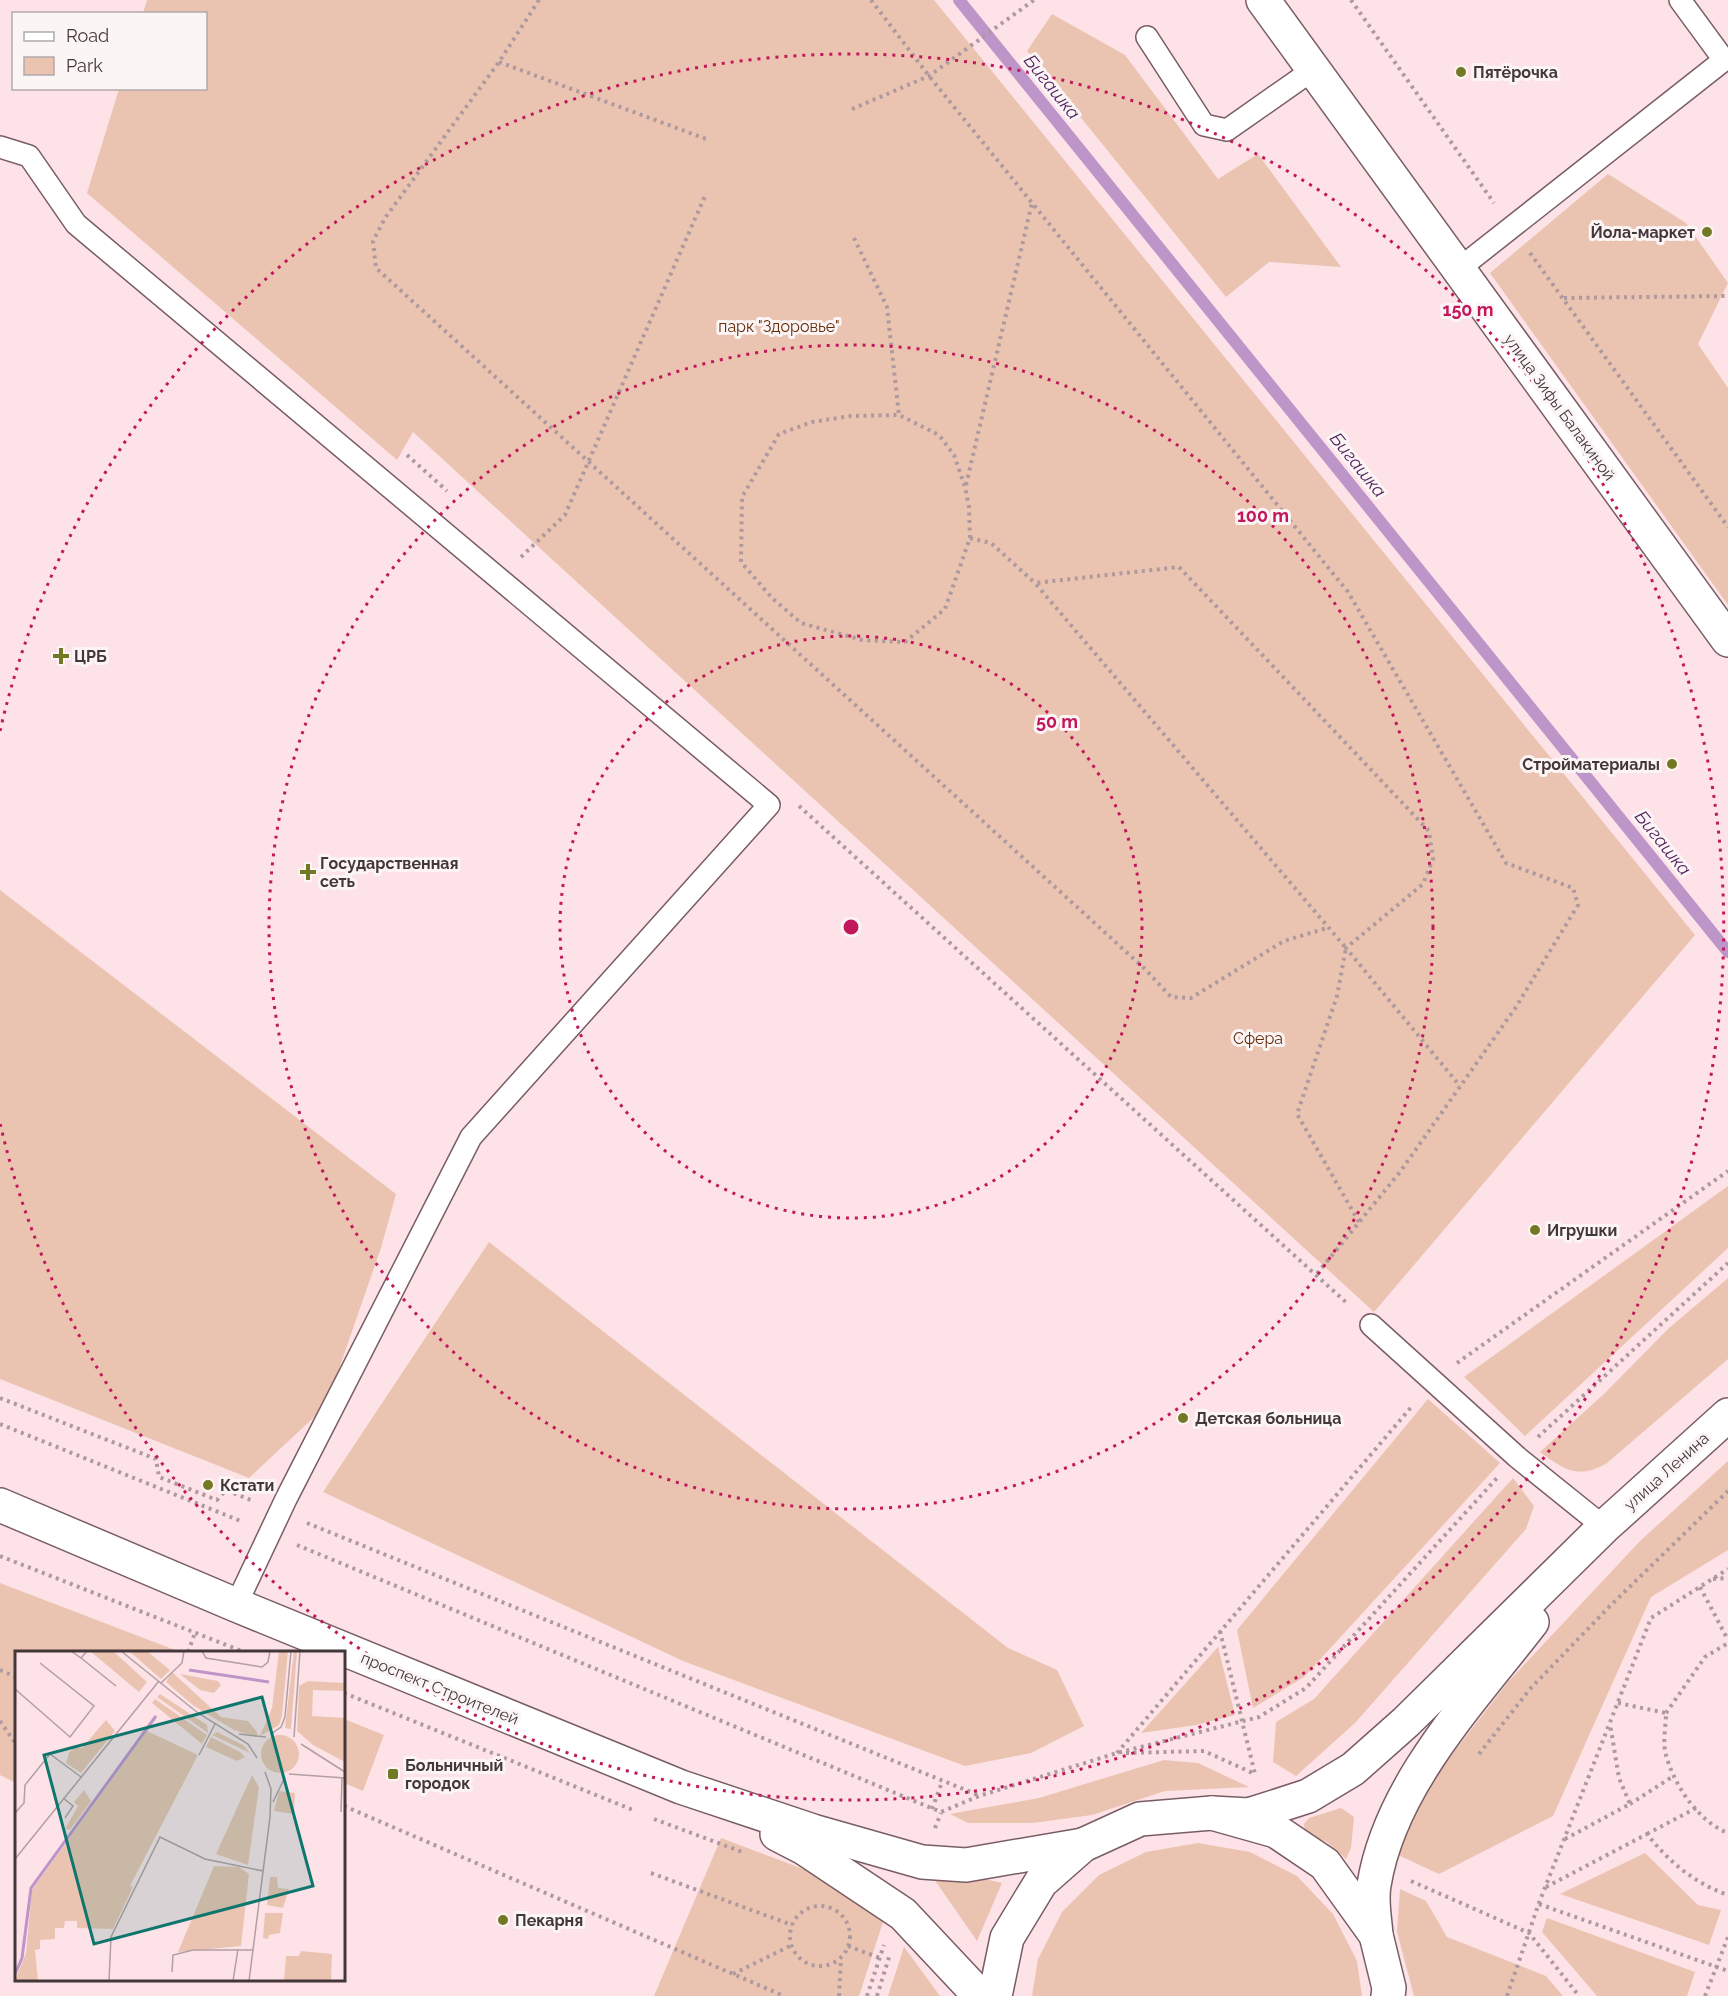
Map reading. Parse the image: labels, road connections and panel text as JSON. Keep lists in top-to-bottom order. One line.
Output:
{"streets":{"street":["улица Зифы Балакиной","улица Ленина","проспект Строителей"]},"water":["Бигашка"],"parks":["парк \"Здоровье\"","Сфера"],"places":{"other":["Пятёрочка","Йола-маркет","Стройматериалы","Игрушки","Детская больница","Кстати","Пекарня"],"health":["ЦРБ","Государственная сеть"],"transit":["Больничный городок"]},"legend":["Road","Park"],"rings":["150 m","100 m","50 m"]}
